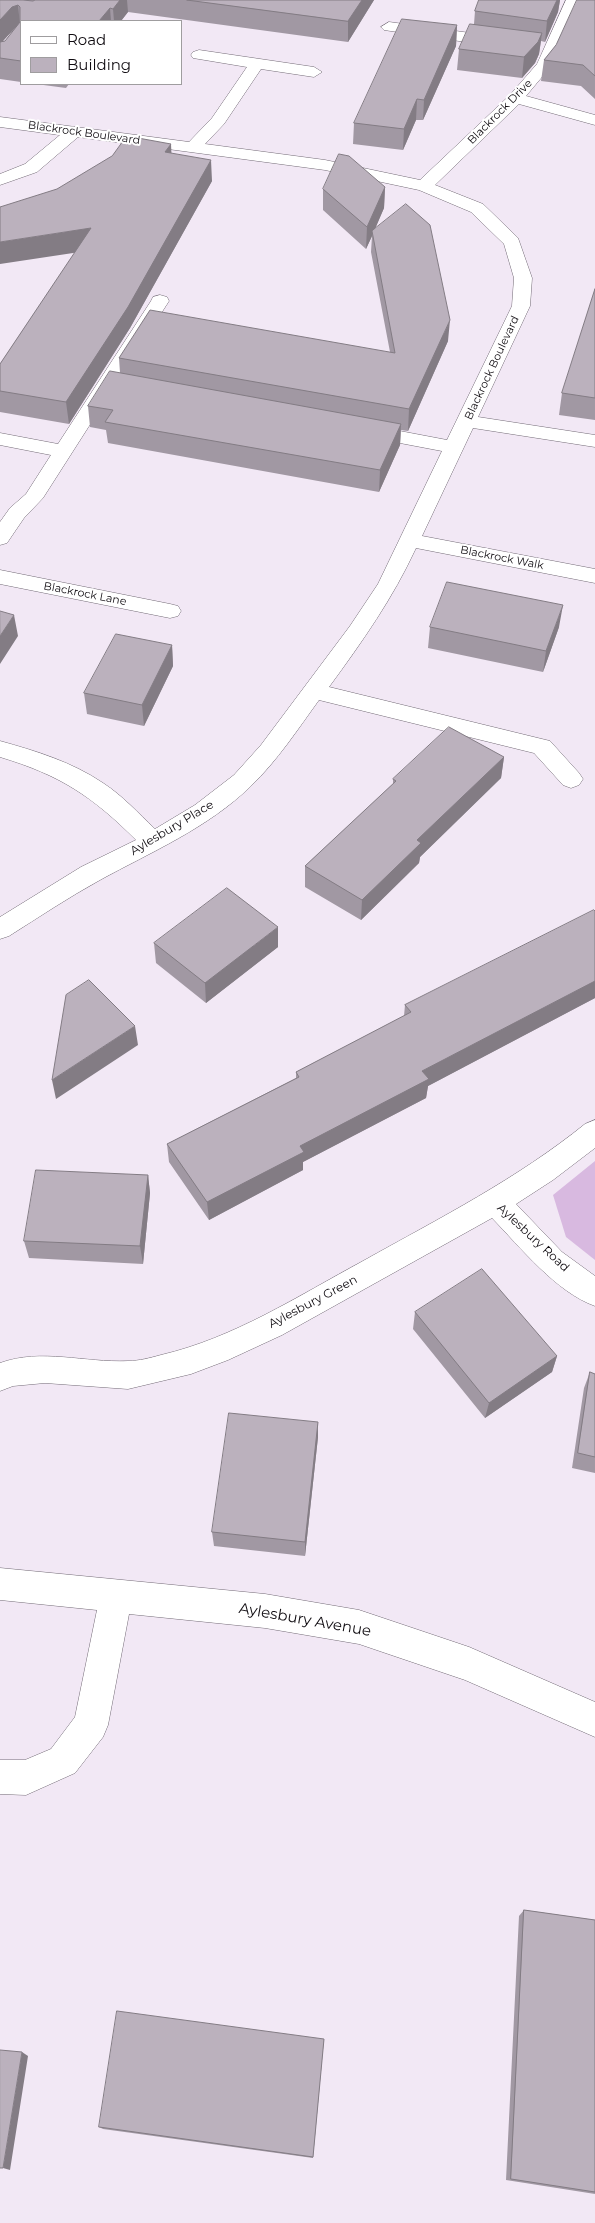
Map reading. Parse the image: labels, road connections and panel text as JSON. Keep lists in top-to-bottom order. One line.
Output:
{"streets":{"street":["Blackrock Drive","Blackrock Boulevard","Blackrock Walk","Blackrock Lane","Aylesbury Place","Aylesbury Road","Aylesbury Green","Aylesbury Avenue"]},"crossings":[["Blackrock Drive","Blackrock Boulevard"],["Blackrock Boulevard","Blackrock Walk"],["Blackrock Boulevard","Aylesbury Place"],["Aylesbury Road","Aylesbury Green"]],"legend":["Road","Building"]}
